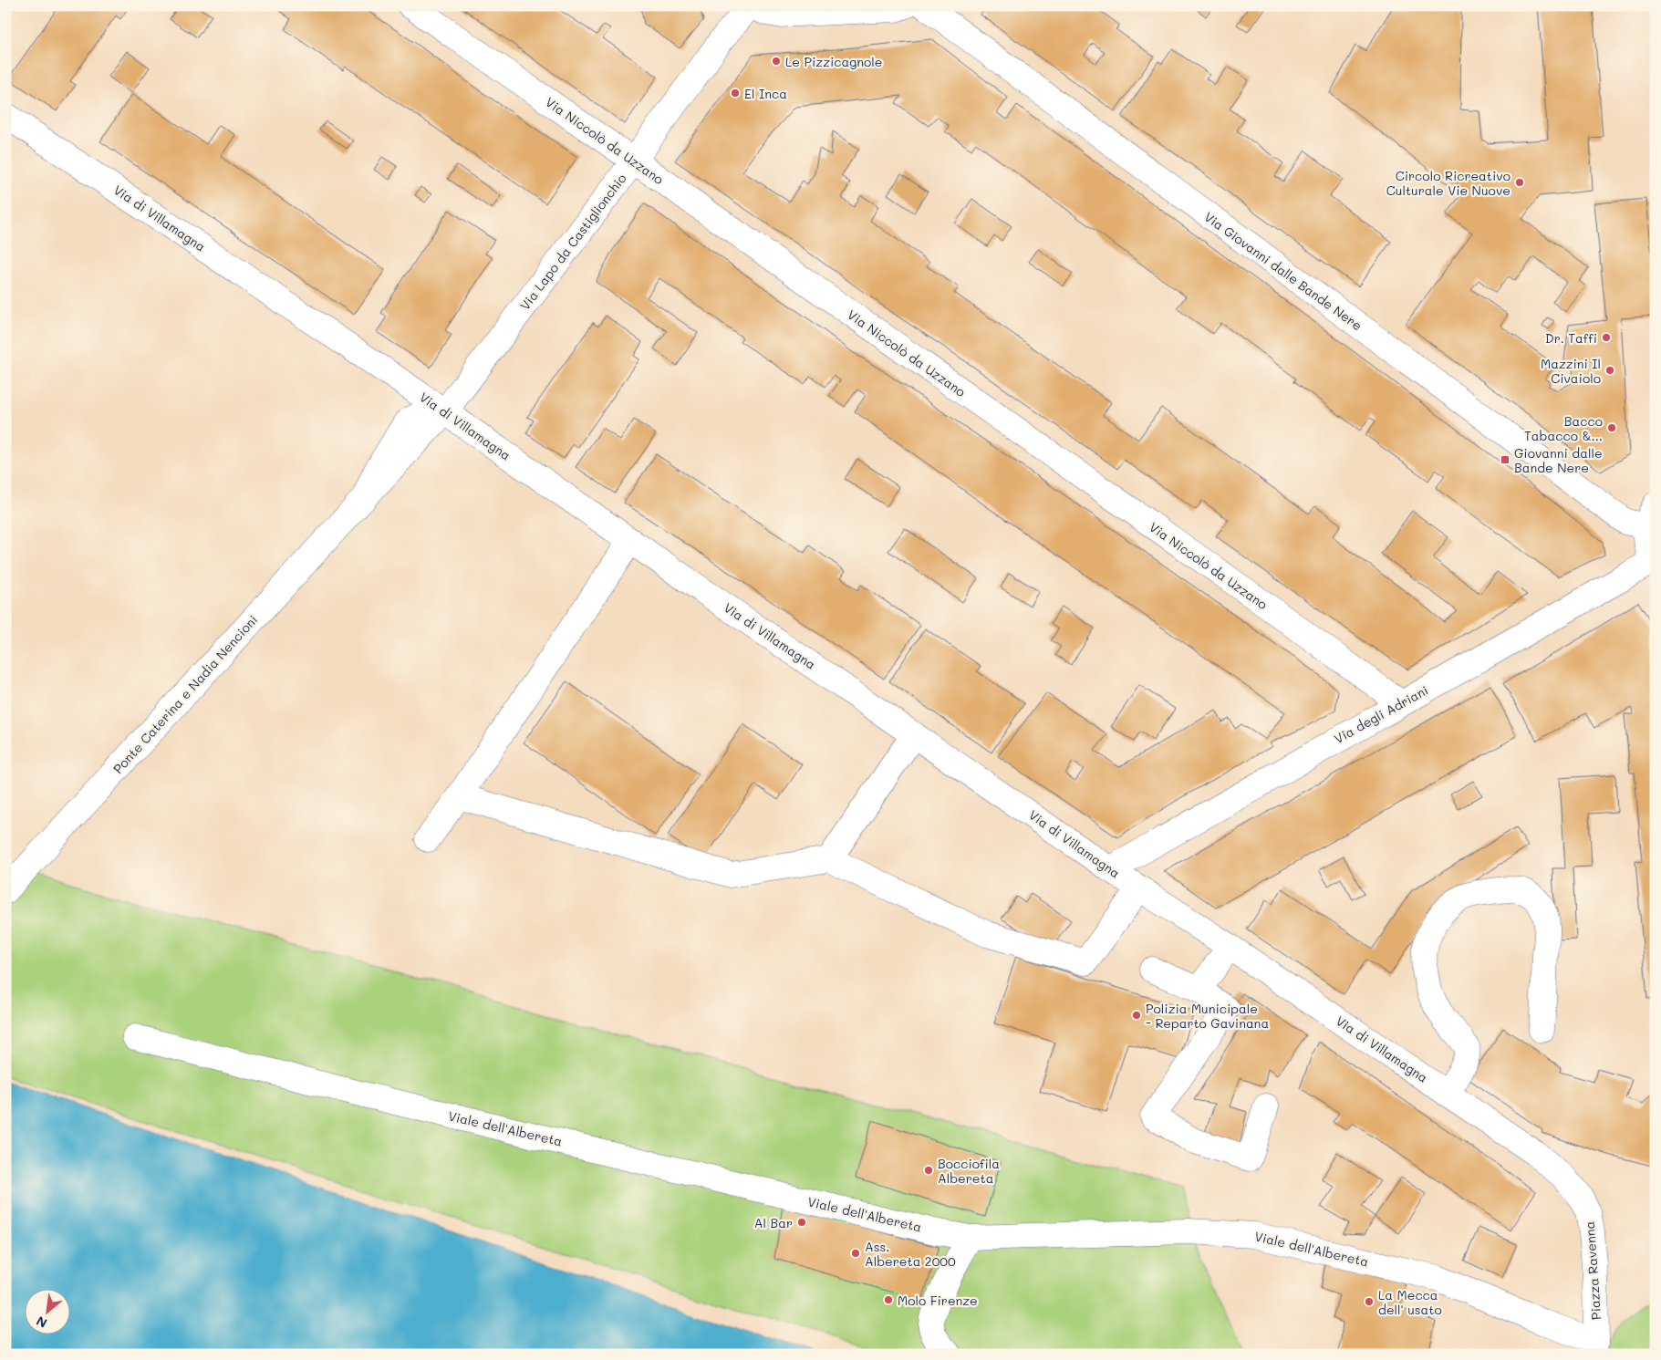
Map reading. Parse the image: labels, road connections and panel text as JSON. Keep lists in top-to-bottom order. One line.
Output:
{"streets":{"street":["Via Niccolò da Uzzano","Via di Villamagna","Via Lapo da Castiglionchio","Via Giovanni dalle Bande Nere","Ponte Caterina e Nadia Nencioni","Via degli Adriani","Viale dell'Albereta","Piazza Ravenna"]},"crossings":[["Via Niccolò da Uzzano","Via Lapo da Castiglionchio"],["Via Niccolò da Uzzano","Via degli Adriani"],["Via di Villamagna","Via Lapo da Castiglionchio"],["Via di Villamagna","Ponte Caterina e Nadia Nencioni"],["Via di Villamagna","Via degli Adriani"],["Via di Villamagna","Piazza Ravenna"],["Via Lapo da Castiglionchio","Ponte Caterina e Nadia Nencioni"],["Viale dell'Albereta","Piazza Ravenna"]],"places":{"other":["Le Pizzicagnole","El Inca","Circolo Ricreativo Culturale Vie Nuove","Dr. Taffi","Mazzini Il Civaiolo","Bacco Tabacco &...","Polizia Municipale - Reparto Gavinana","Bocciofila Albereta","Al Bar","Ass. Albereta 2000","Molo Firenze","La Mecca dell' usato"],"transit":["Giovanni dalle Bande Nere"]},"north":"bottom left"}
